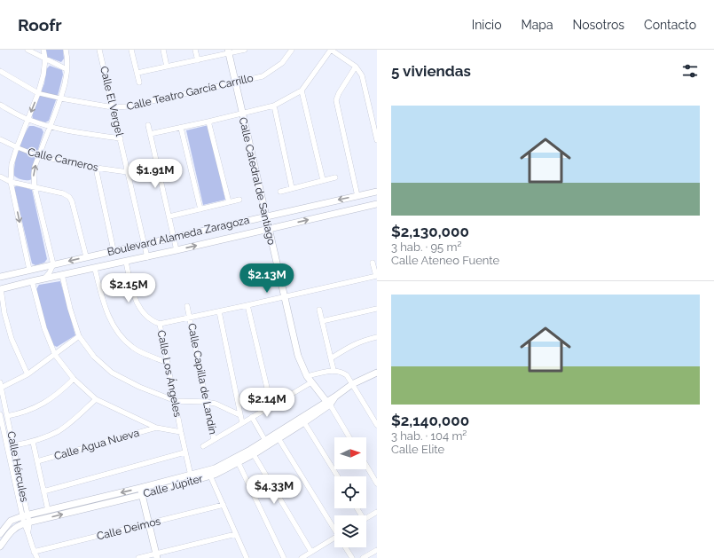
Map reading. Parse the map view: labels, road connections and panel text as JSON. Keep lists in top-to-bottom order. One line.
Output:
{"streets":{"street":["Calle Teatro García Carrillo","Calle El Vergel","Calle Carneros","Calle Catedral de Santiago","Boulevard Alameda Zaragoza","Calle Los Ángeles","Calle Capilla de Landín","Calle Agua Nueva","Calle Hércules","Calle Júpiter","Calle Deimos"]},"crossings":[["Calle Teatro García Carrillo","Calle El Vergel"],["Calle Teatro García Carrillo","Calle Catedral de Santiago"],["Calle El Vergel","Calle Carneros"],["Calle El Vergel","Boulevard Alameda Zaragoza"],["Calle Catedral de Santiago","Boulevard Alameda Zaragoza"],["Calle Catedral de Santiago","Calle Júpiter"],["Boulevard Alameda Zaragoza","Calle Los Ángeles"],["Calle Los Ángeles","Calle Júpiter"],["Calle Hércules","Calle Júpiter"],["Calle Hércules","Calle Deimos"]],"north":"right","page":{"header":"Roofr","nav":["Inicio","Mapa","Nosotros","Contacto"],"heading":"5 viviendas","list":[{"name":"$2,130,000","note":"3 hab. · 95 m² · Calle Ateneo Fuente"},{"name":"$2,140,000","note":"3 hab. · 104 m² · Calle Elite"}],"price":["$1.91M","$2.13M","$2.15M","$2.14M","$4.33M"]}}
